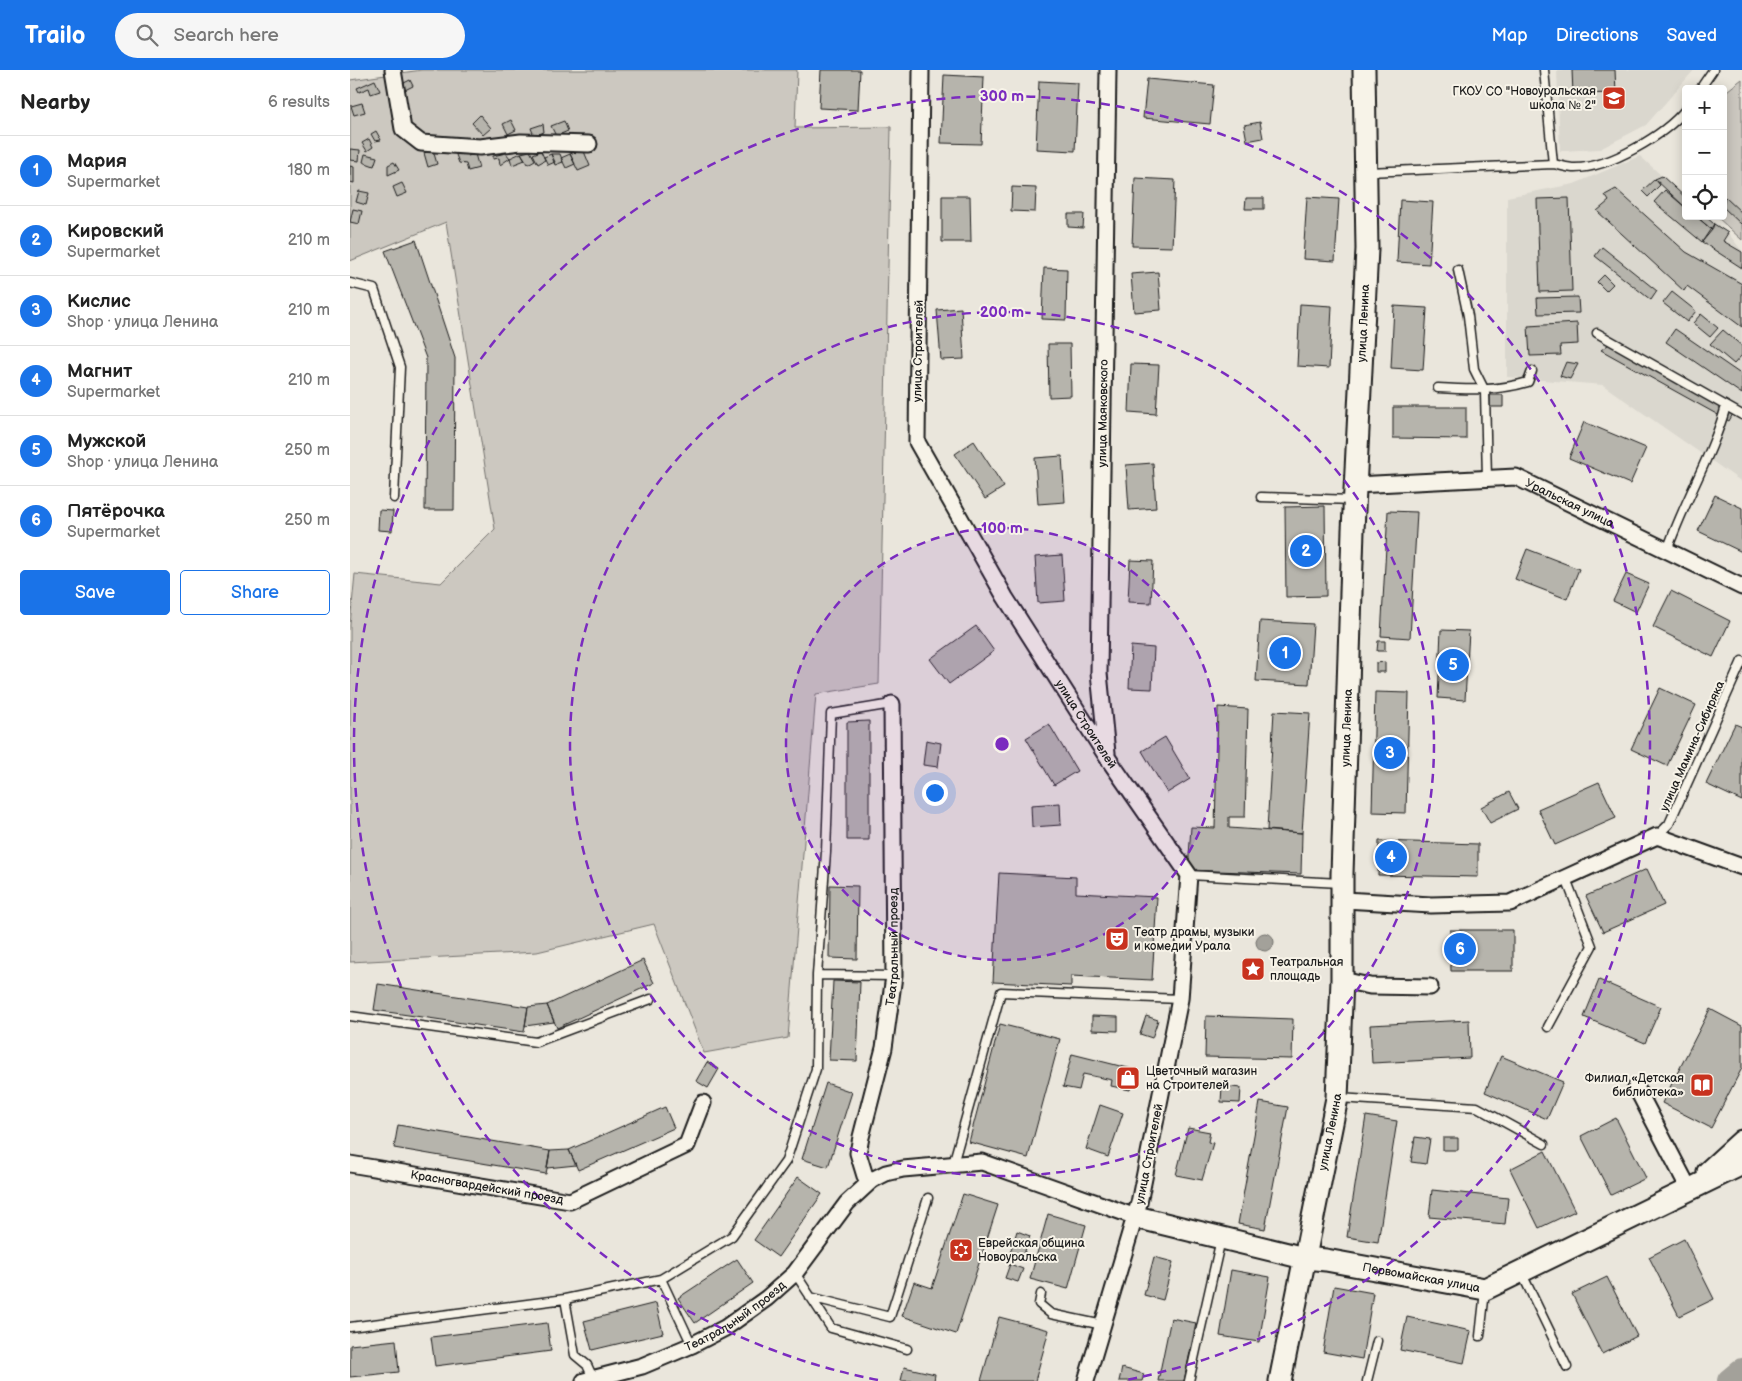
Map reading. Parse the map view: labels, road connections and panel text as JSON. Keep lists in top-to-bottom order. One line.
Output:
{"streets":{"main road":["улица Ленина","Первомайская улица"],"street":["улица Строителей","улица Маяковского","Уральская улица","Театральный проезд","Красногвардейский проезд"],"lane":["улица Мамина-Сибиряка"]},"crossings":[["улица Ленина","Уральская улица"],["улица Ленина","Первомайская улица"],["улица Строителей","улица Маяковского"],["улица Строителей","Театральный проезд"],["улица Строителей","Первомайская улица"],["Театральный проезд","Первомайская улица"]],"places":{"school or university":["ГКОУ СО \"Новоуральская школа № 2\""],"theatre":["Театр драмы, музыки и комедии Урала"],"place":["Театральная площадь"],"shop":["Цветочный магазин на Строителей"],"library":["Филиал «Детская библиотека»"],"synagogue":["Еврейская община Новоуральска"]},"page":{"header":"Trailo","search":"Search here","nav":["Map","Directions","Saved"],"heading":["Nearby","6 results"],"map_buttons":["+","−"],"list":[{"mark":"1","name":"Мария","note":"Supermarket","value":"180 m"},{"mark":"2","name":"Кировский","note":"Supermarket","value":"210 m"},{"mark":"3","name":"Кислис","note":"Shop · улица Ленина","value":"210 m"},{"mark":"4","name":"Магнит","note":"Supermarket","value":"210 m"},{"mark":"5","name":"Мужской","note":"Shop · улица Ленина","value":"250 m"},{"mark":"6","name":"Пятёрочка","note":"Supermarket","value":"250 m"}],"pins":["2","1","5","3","4","6"],"buttons":["Save","Share"]},"rings":["300 m","200 m","100 m"]}
